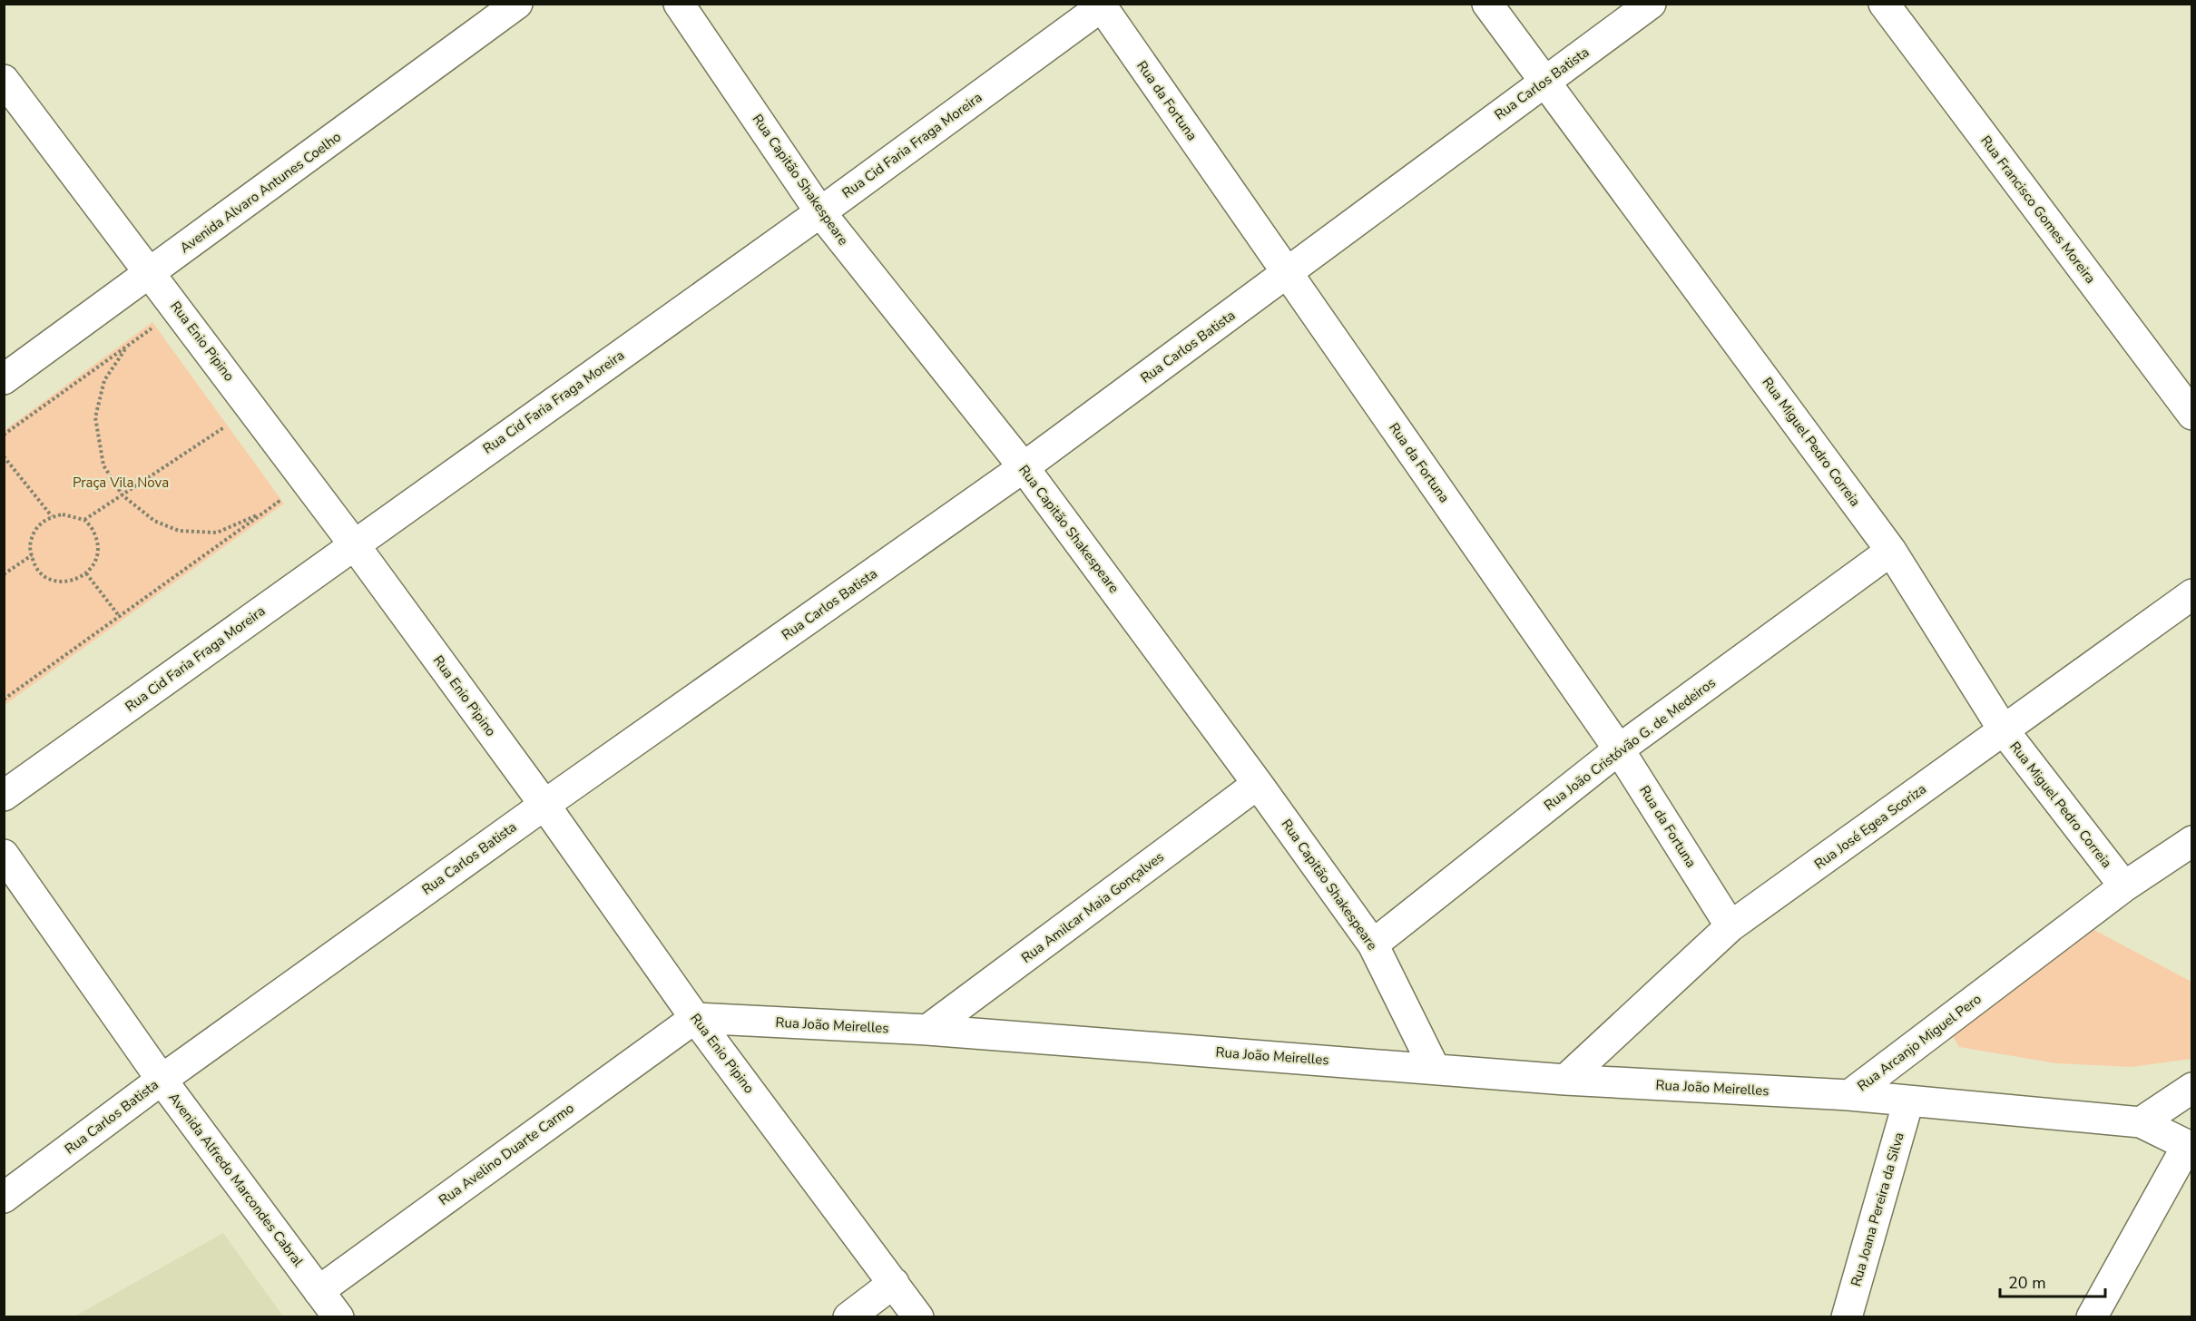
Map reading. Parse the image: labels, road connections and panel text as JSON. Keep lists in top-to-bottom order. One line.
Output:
{"streets":{"street":["Rua Carlos Batista","Rua da Fortuna","Rua Cid Faria Fraga Moreira","Rua Capitão Shakespeare","Avenida Alvaro Antunes Coelho","Rua Francisco Gomes Moreira","Rua Enio Pipino","Rua Miguel Pedro Correia","Rua João Cristóvão G. de Medeiros","Rua José Egea Scoriza","Rua Amilcar Maia Gonçalves","Rua João Meirelles","Rua Arcanjo Miguel Pero","Rua Avelino Duarte Carmo","Avenida Alfredo Marcondes Cabral","Rua Joana Pereira da Silva"]},"crossings":[["Rua Carlos Batista","Rua da Fortuna"],["Rua Carlos Batista","Rua Capitão Shakespeare"],["Rua Carlos Batista","Rua Enio Pipino"],["Rua Carlos Batista","Rua Miguel Pedro Correia"],["Rua Carlos Batista","Avenida Alfredo Marcondes Cabral"],["Rua da Fortuna","Rua Cid Faria Fraga Moreira"],["Rua da Fortuna","Rua João Cristóvão G. de Medeiros"],["Rua da Fortuna","Rua José Egea Scoriza"],["Rua Cid Faria Fraga Moreira","Rua Capitão Shakespeare"],["Rua Cid Faria Fraga Moreira","Rua Enio Pipino"],["Rua Capitão Shakespeare","Rua João Cristóvão G. de Medeiros"],["Rua Capitão Shakespeare","Rua Amilcar Maia Gonçalves"],["Rua Capitão Shakespeare","Rua João Meirelles"],["Avenida Alvaro Antunes Coelho","Rua Enio Pipino"],["Rua Enio Pipino","Rua João Meirelles"],["Rua Enio Pipino","Rua Avelino Duarte Carmo"],["Rua Miguel Pedro Correia","Rua João Cristóvão G. de Medeiros"],["Rua Miguel Pedro Correia","Rua José Egea Scoriza"],["Rua Miguel Pedro Correia","Rua Arcanjo Miguel Pero"],["Rua José Egea Scoriza","Rua João Meirelles"],["Rua Amilcar Maia Gonçalves","Rua João Meirelles"],["Rua João Meirelles","Rua Arcanjo Miguel Pero"],["Rua João Meirelles","Rua Avelino Duarte Carmo"],["Rua Arcanjo Miguel Pero","Rua Joana Pereira da Silva"],["Rua Avelino Duarte Carmo","Avenida Alfredo Marcondes Cabral"]],"parks":["Praça Vila Nova"],"scale_bar":"20 m"}
